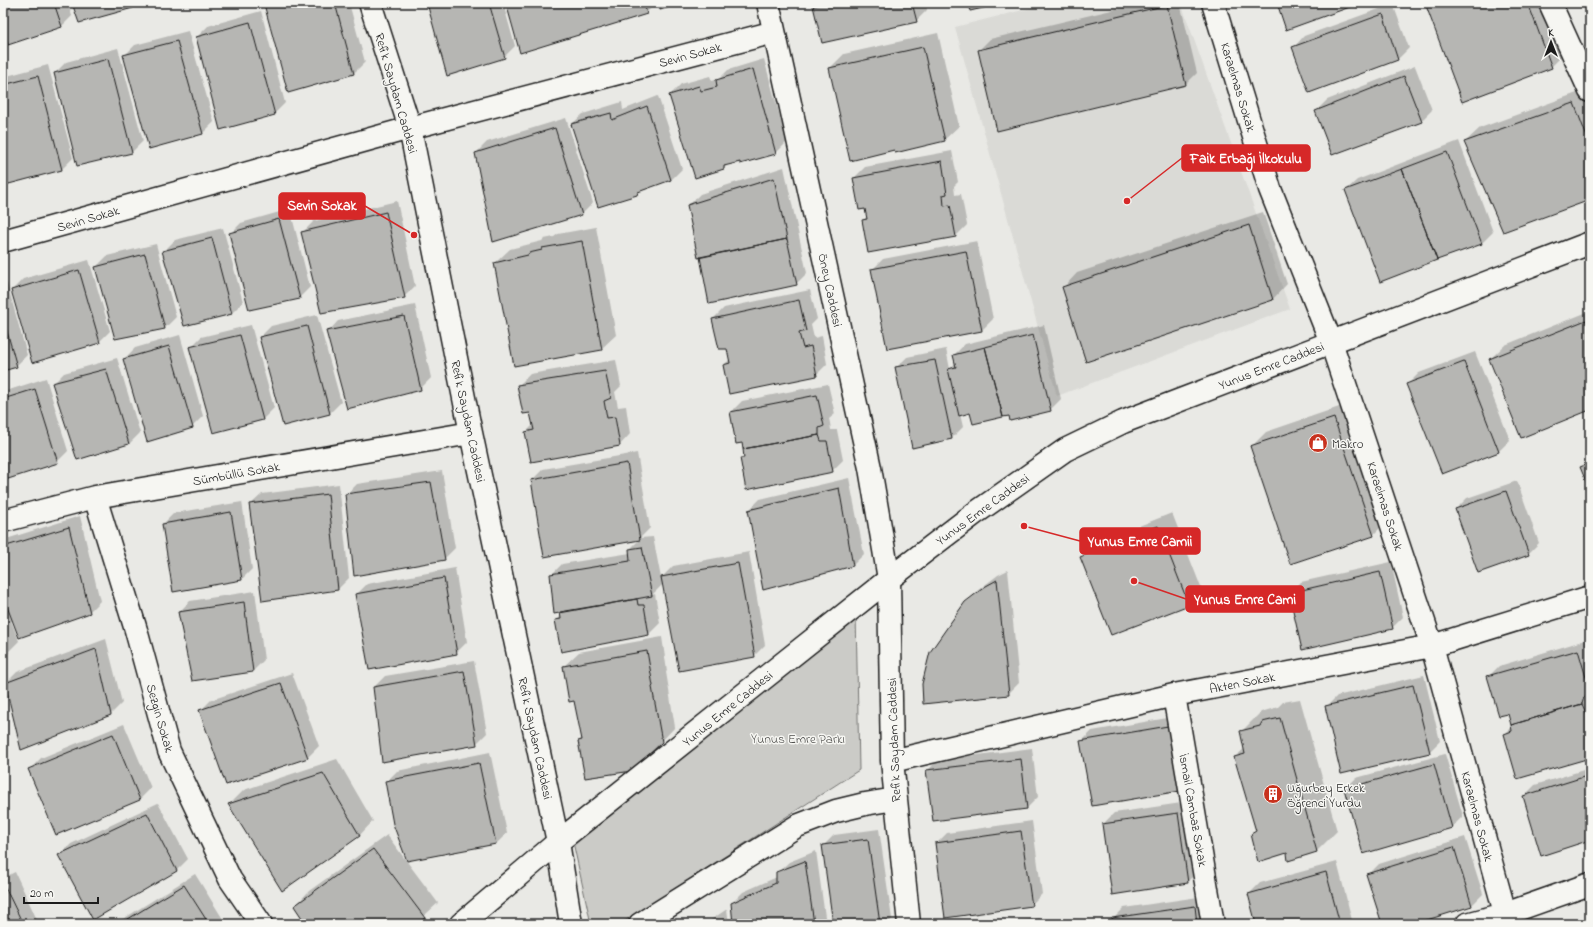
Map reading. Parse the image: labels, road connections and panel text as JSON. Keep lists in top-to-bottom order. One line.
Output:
{"streets":{"street":["Sevin Sokak","Karaelmas Sokak","Refik Saydam Caddesi","Öney Caddesi","Yunus Emre Caddesi","Sümbüllü Sokak","Akten Sokak","Sezgin Sokak","İsmail Cambaz Sokak"]},"crossings":[["Sevin Sokak","Refik Saydam Caddesi"],["Sevin Sokak","Öney Caddesi"],["Karaelmas Sokak","Yunus Emre Caddesi"],["Karaelmas Sokak","Akten Sokak"],["Refik Saydam Caddesi","Öney Caddesi"],["Refik Saydam Caddesi","Yunus Emre Caddesi"],["Refik Saydam Caddesi","Sümbüllü Sokak"],["Refik Saydam Caddesi","Akten Sokak"],["Öney Caddesi","Yunus Emre Caddesi"],["Sümbüllü Sokak","Sezgin Sokak"],["Akten Sokak","İsmail Cambaz Sokak"]],"parks":["Yunus Emre Parkı"],"places":{"other":["Faik Erbağı İlkokulu","Sevin Sokak","Yunus Emre Camii","Yunus Emre Cami"],"shop":["Makro"],"building":["Uğurbey Erkek Öğrenci Yurdu"]},"scale_bar":"20 m","north":"top"}
